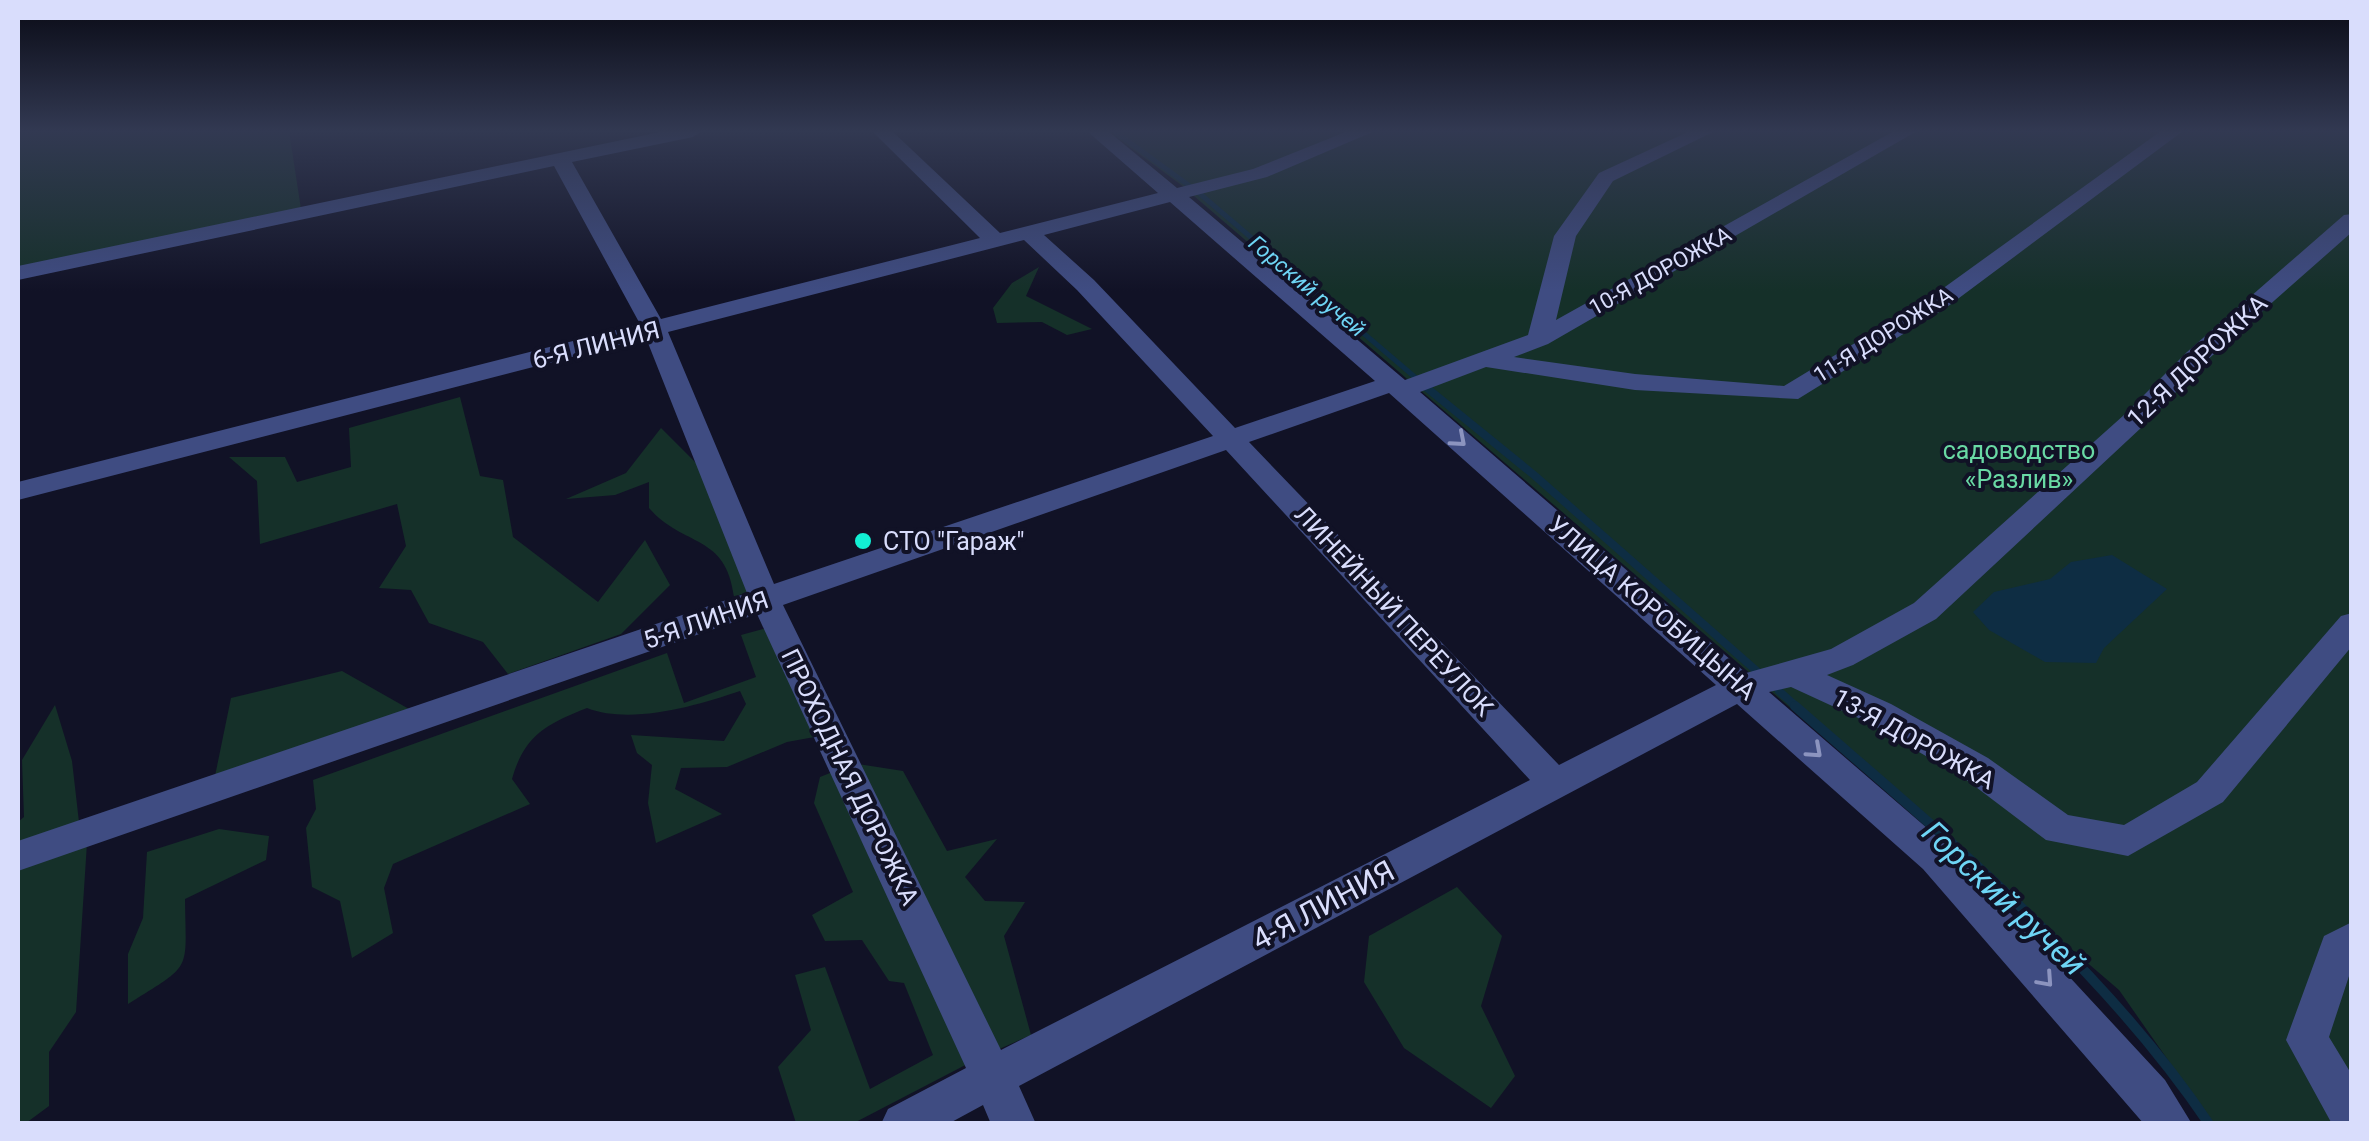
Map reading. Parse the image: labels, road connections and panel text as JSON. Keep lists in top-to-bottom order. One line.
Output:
{"streets":{"street":["10-Я ДОРОЖКА","11-Я ДОРОЖКА","6-Я ЛИНИЯ","12-Я ДОРОЖКА","УЛИЦА КОРОБИЦЫНА","ЛИНЕЙНЫЙ ПЕРЕУЛОК","5-Я ЛИНИЯ","13-Я ДОРОЖКА","ПРОХОДНАЯ ДОРОЖКА","4-Я ЛИНИЯ"]},"crossings":[["10-Я ДОРОЖКА","11-Я ДОРОЖКА"],["10-Я ДОРОЖКА","УЛИЦА КОРОБИЦЫНА"],["10-Я ДОРОЖКА","5-Я ЛИНИЯ"],["6-Я ЛИНИЯ","УЛИЦА КОРОБИЦЫНА"],["6-Я ЛИНИЯ","ЛИНЕЙНЫЙ ПЕРЕУЛОК"],["6-Я ЛИНИЯ","ПРОХОДНАЯ ДОРОЖКА"],["12-Я ДОРОЖКА","УЛИЦА КОРОБИЦЫНА"],["12-Я ДОРОЖКА","13-Я ДОРОЖКА"],["12-Я ДОРОЖКА","4-Я ЛИНИЯ"],["УЛИЦА КОРОБИЦЫНА","5-Я ЛИНИЯ"],["УЛИЦА КОРОБИЦЫНА","4-Я ЛИНИЯ"],["ЛИНЕЙНЫЙ ПЕРЕУЛОК","5-Я ЛИНИЯ"],["ЛИНЕЙНЫЙ ПЕРЕУЛОК","4-Я ЛИНИЯ"],["5-Я ЛИНИЯ","ПРОХОДНАЯ ДОРОЖКА"],["ПРОХОДНАЯ ДОРОЖКА","4-Я ЛИНИЯ"]],"one_way":["УЛИЦА КОРОБИЦЫНА"],"water":["Горский ручей"],"parks":["садоводство «Разлив»"],"places":["СТО \"Гараж\""]}
